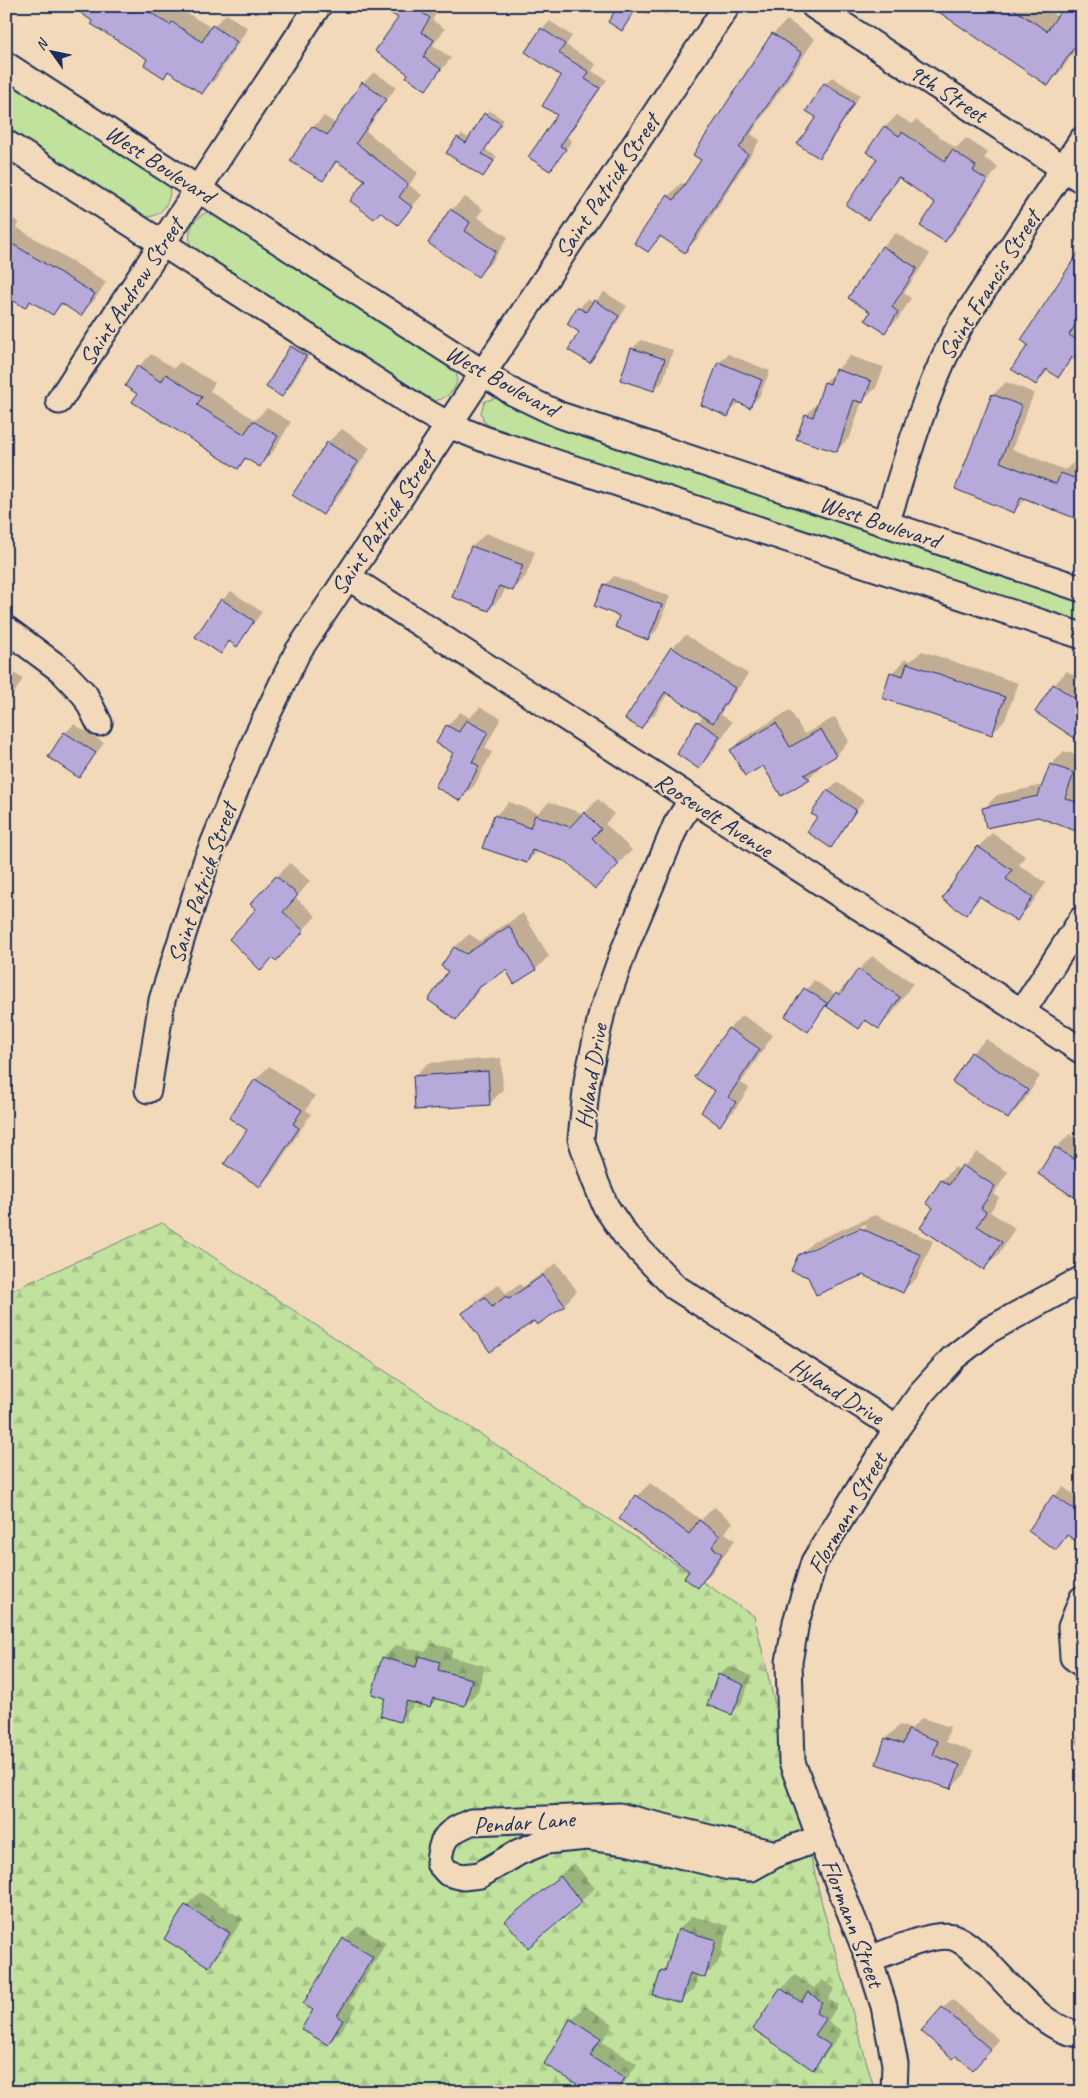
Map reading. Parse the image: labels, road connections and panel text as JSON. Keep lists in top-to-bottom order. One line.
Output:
{"streets":{"street":["9th Street","West Boulevard","Saint Patrick Street","Saint Francis Street","Saint Andrew Street","Roosevelt Avenue","Hyland Drive","Flormann Street","Pendar Lane"]},"crossings":[["9th Street","Saint Francis Street"],["West Boulevard","Saint Patrick Street"],["West Boulevard","Saint Francis Street"],["West Boulevard","Saint Andrew Street"],["Saint Patrick Street","Roosevelt Avenue"],["Roosevelt Avenue","Hyland Drive"],["Hyland Drive","Flormann Street"],["Flormann Street","Pendar Lane"]],"north":"top left"}
